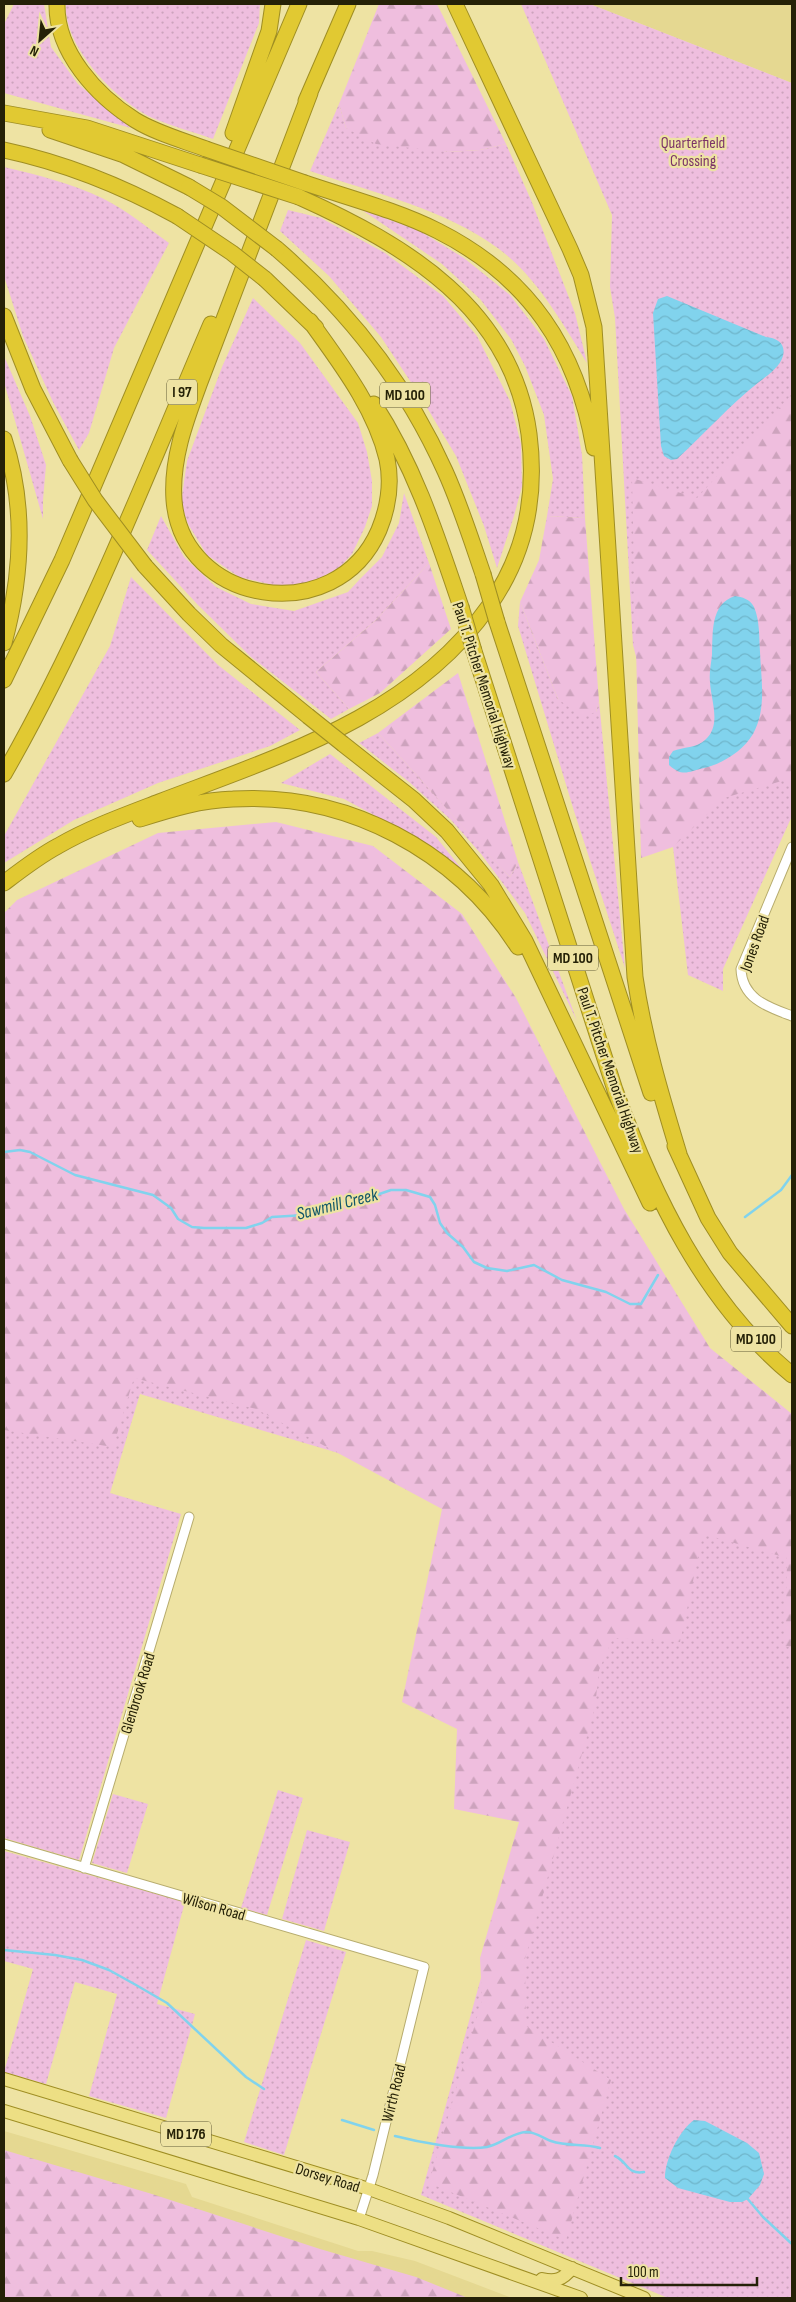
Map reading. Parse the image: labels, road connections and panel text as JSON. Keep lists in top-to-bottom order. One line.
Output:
{"streets":{"highway":["I 97","MD 100","Paul T. Pitcher Memorial Highway"],"main road":["MD 176","Dorsey Road"],"street":["Jones Road","Glenbrook Road","Wilson Road","Wirth Road"]},"crossings":[["Glenbrook Road","Wilson Road"],["Wilson Road","Wirth Road"],["Wirth Road","Dorsey Road"]],"water":["Sawmill Creek"],"parks":["Quarterfield Crossing"],"scale_bar":"100 m","north":"bottom left"}
